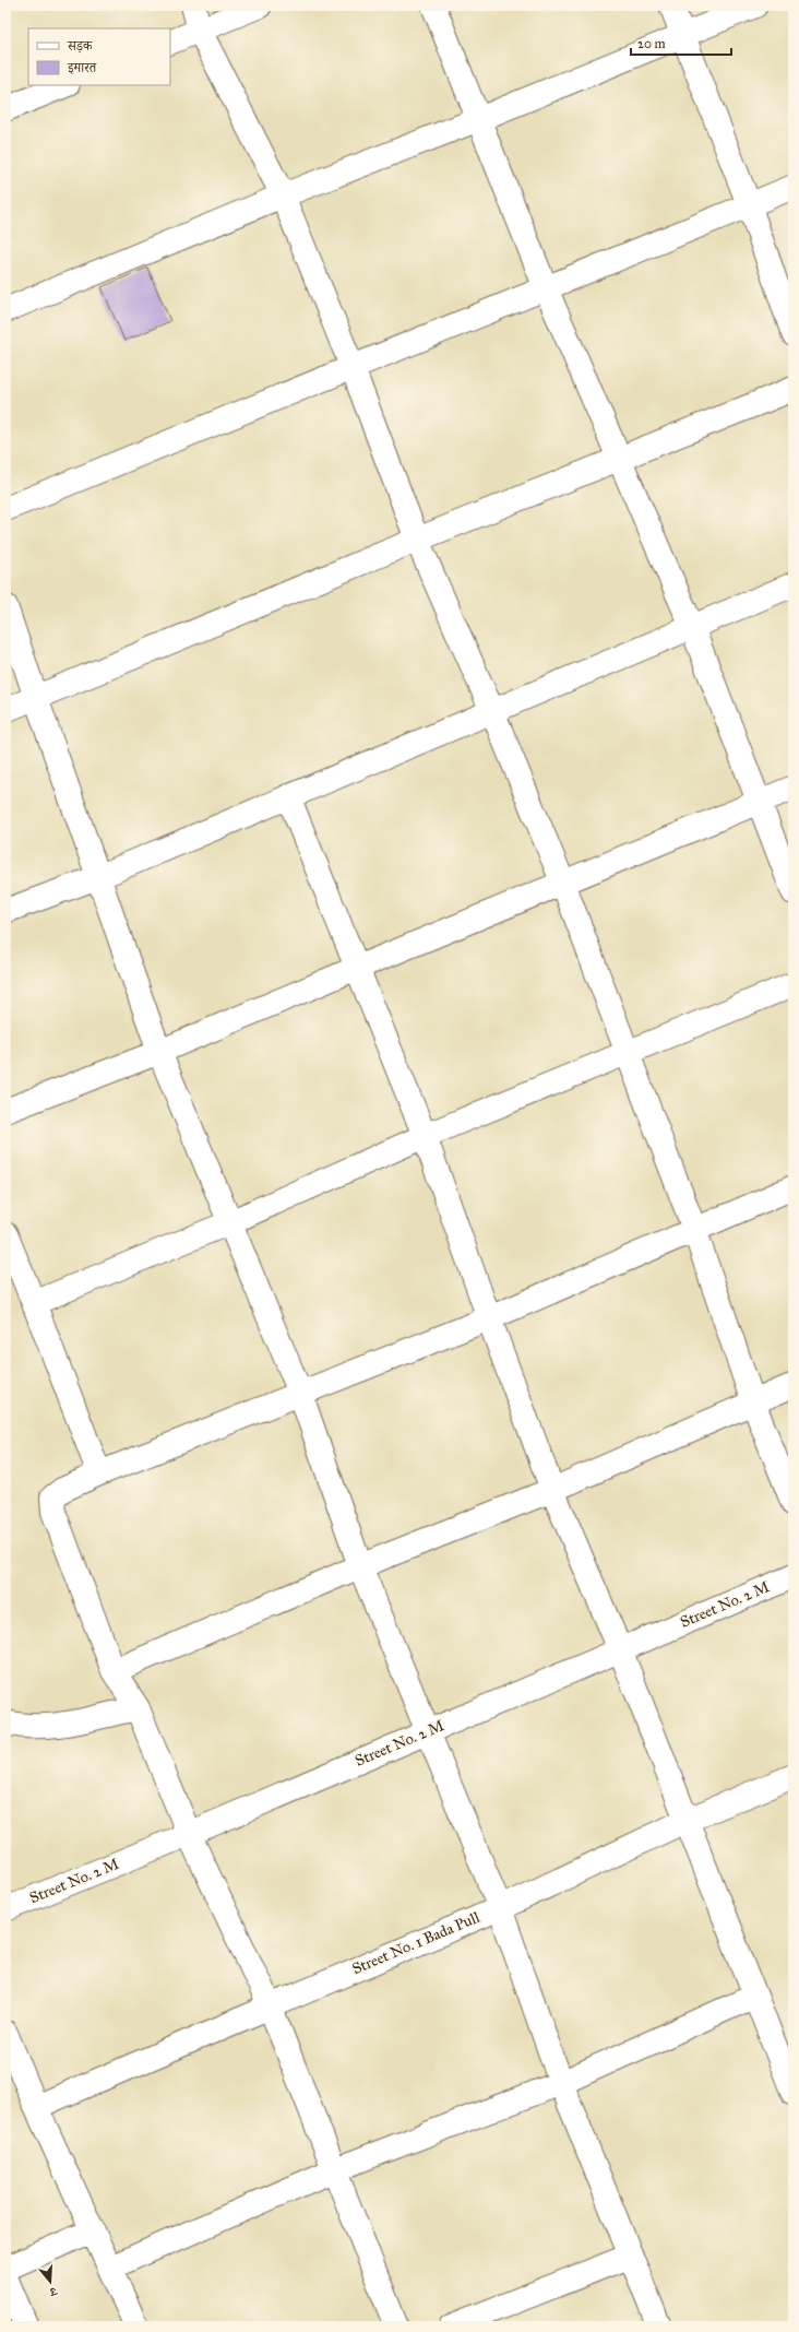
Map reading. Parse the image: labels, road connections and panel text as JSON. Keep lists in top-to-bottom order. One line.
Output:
{"streets":{"street":["Street No. 2 M","Street No. 1 Bada Pull"]},"legend":["सड़क","इमारत"],"scale_bar":"20 m","north":"bottom"}
